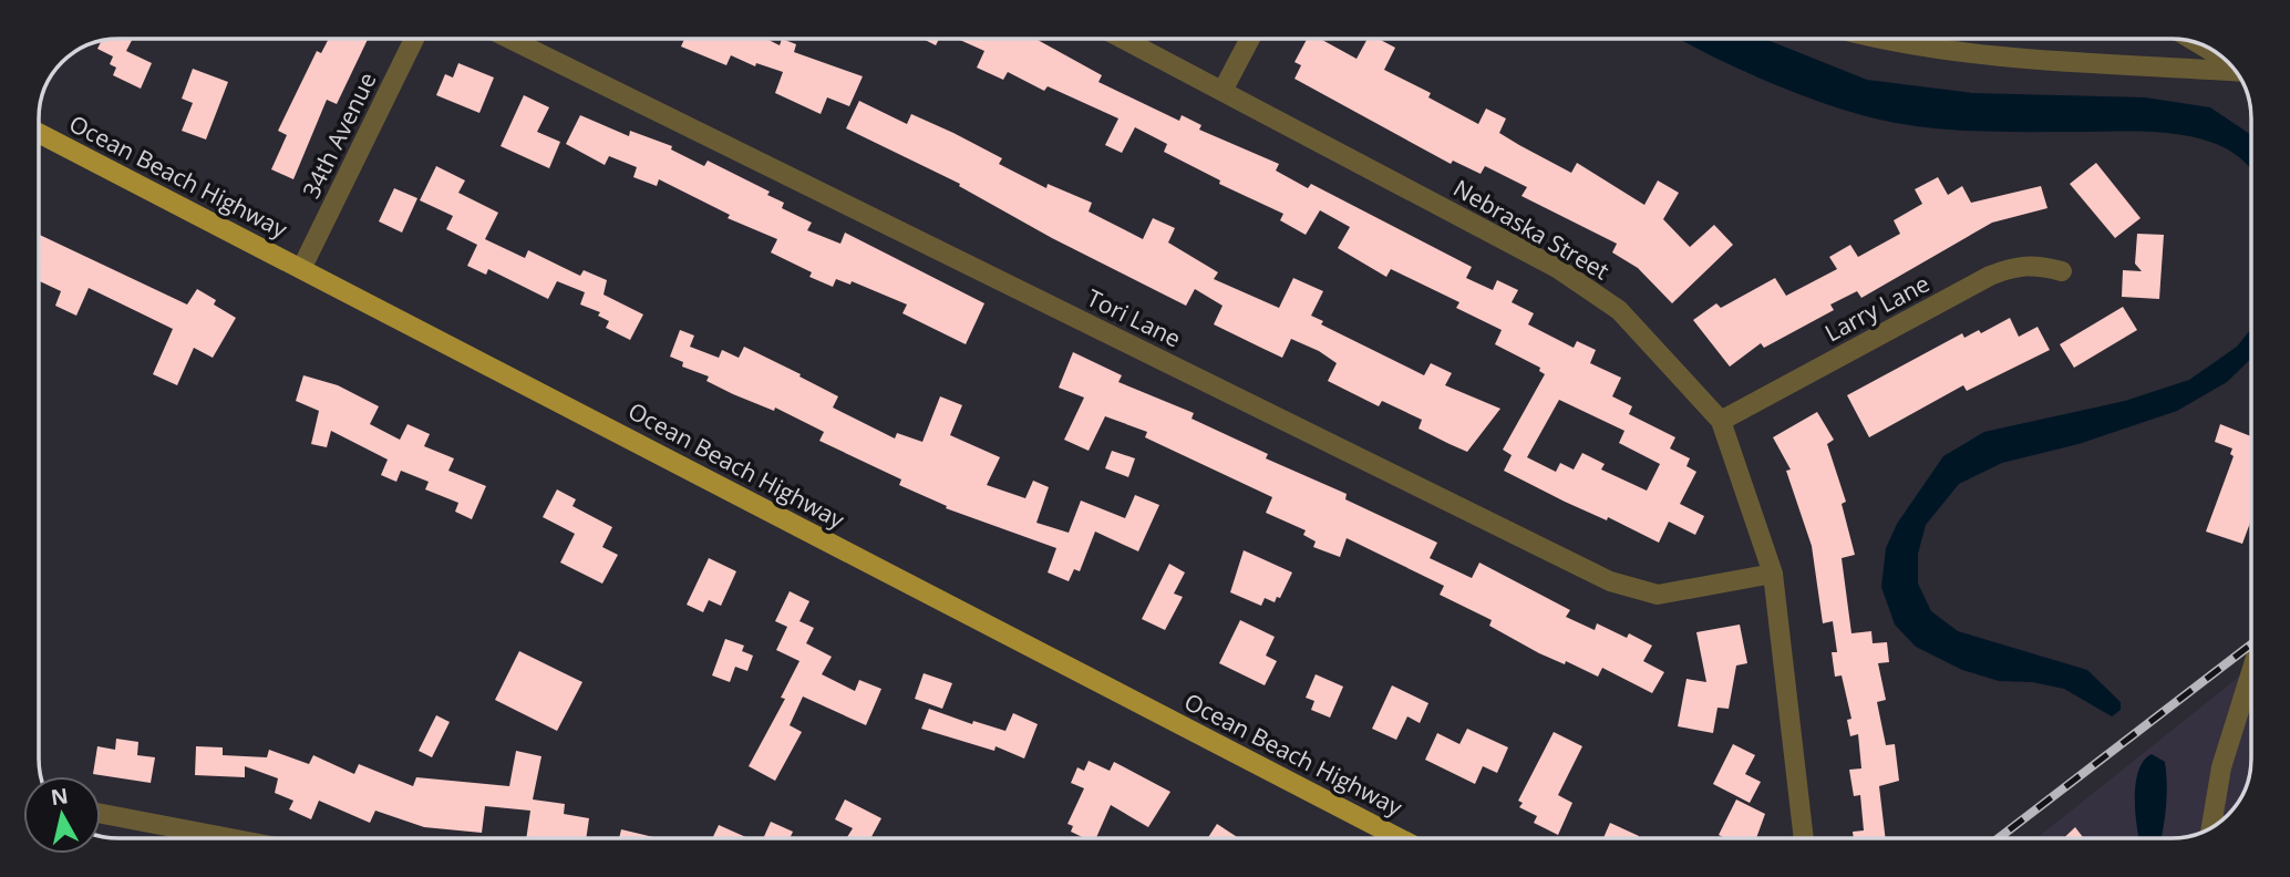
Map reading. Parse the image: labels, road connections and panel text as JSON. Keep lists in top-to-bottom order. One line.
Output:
{"streets":{"main road":["Ocean Beach Highway"],"street":["34th Avenue","Nebraska Street","Larry Lane","Tori Lane"]},"crossings":[["34th Avenue","Ocean Beach Highway"],["Nebraska Street","Larry Lane"],["Nebraska Street","Tori Lane"]],"north":"top"}
